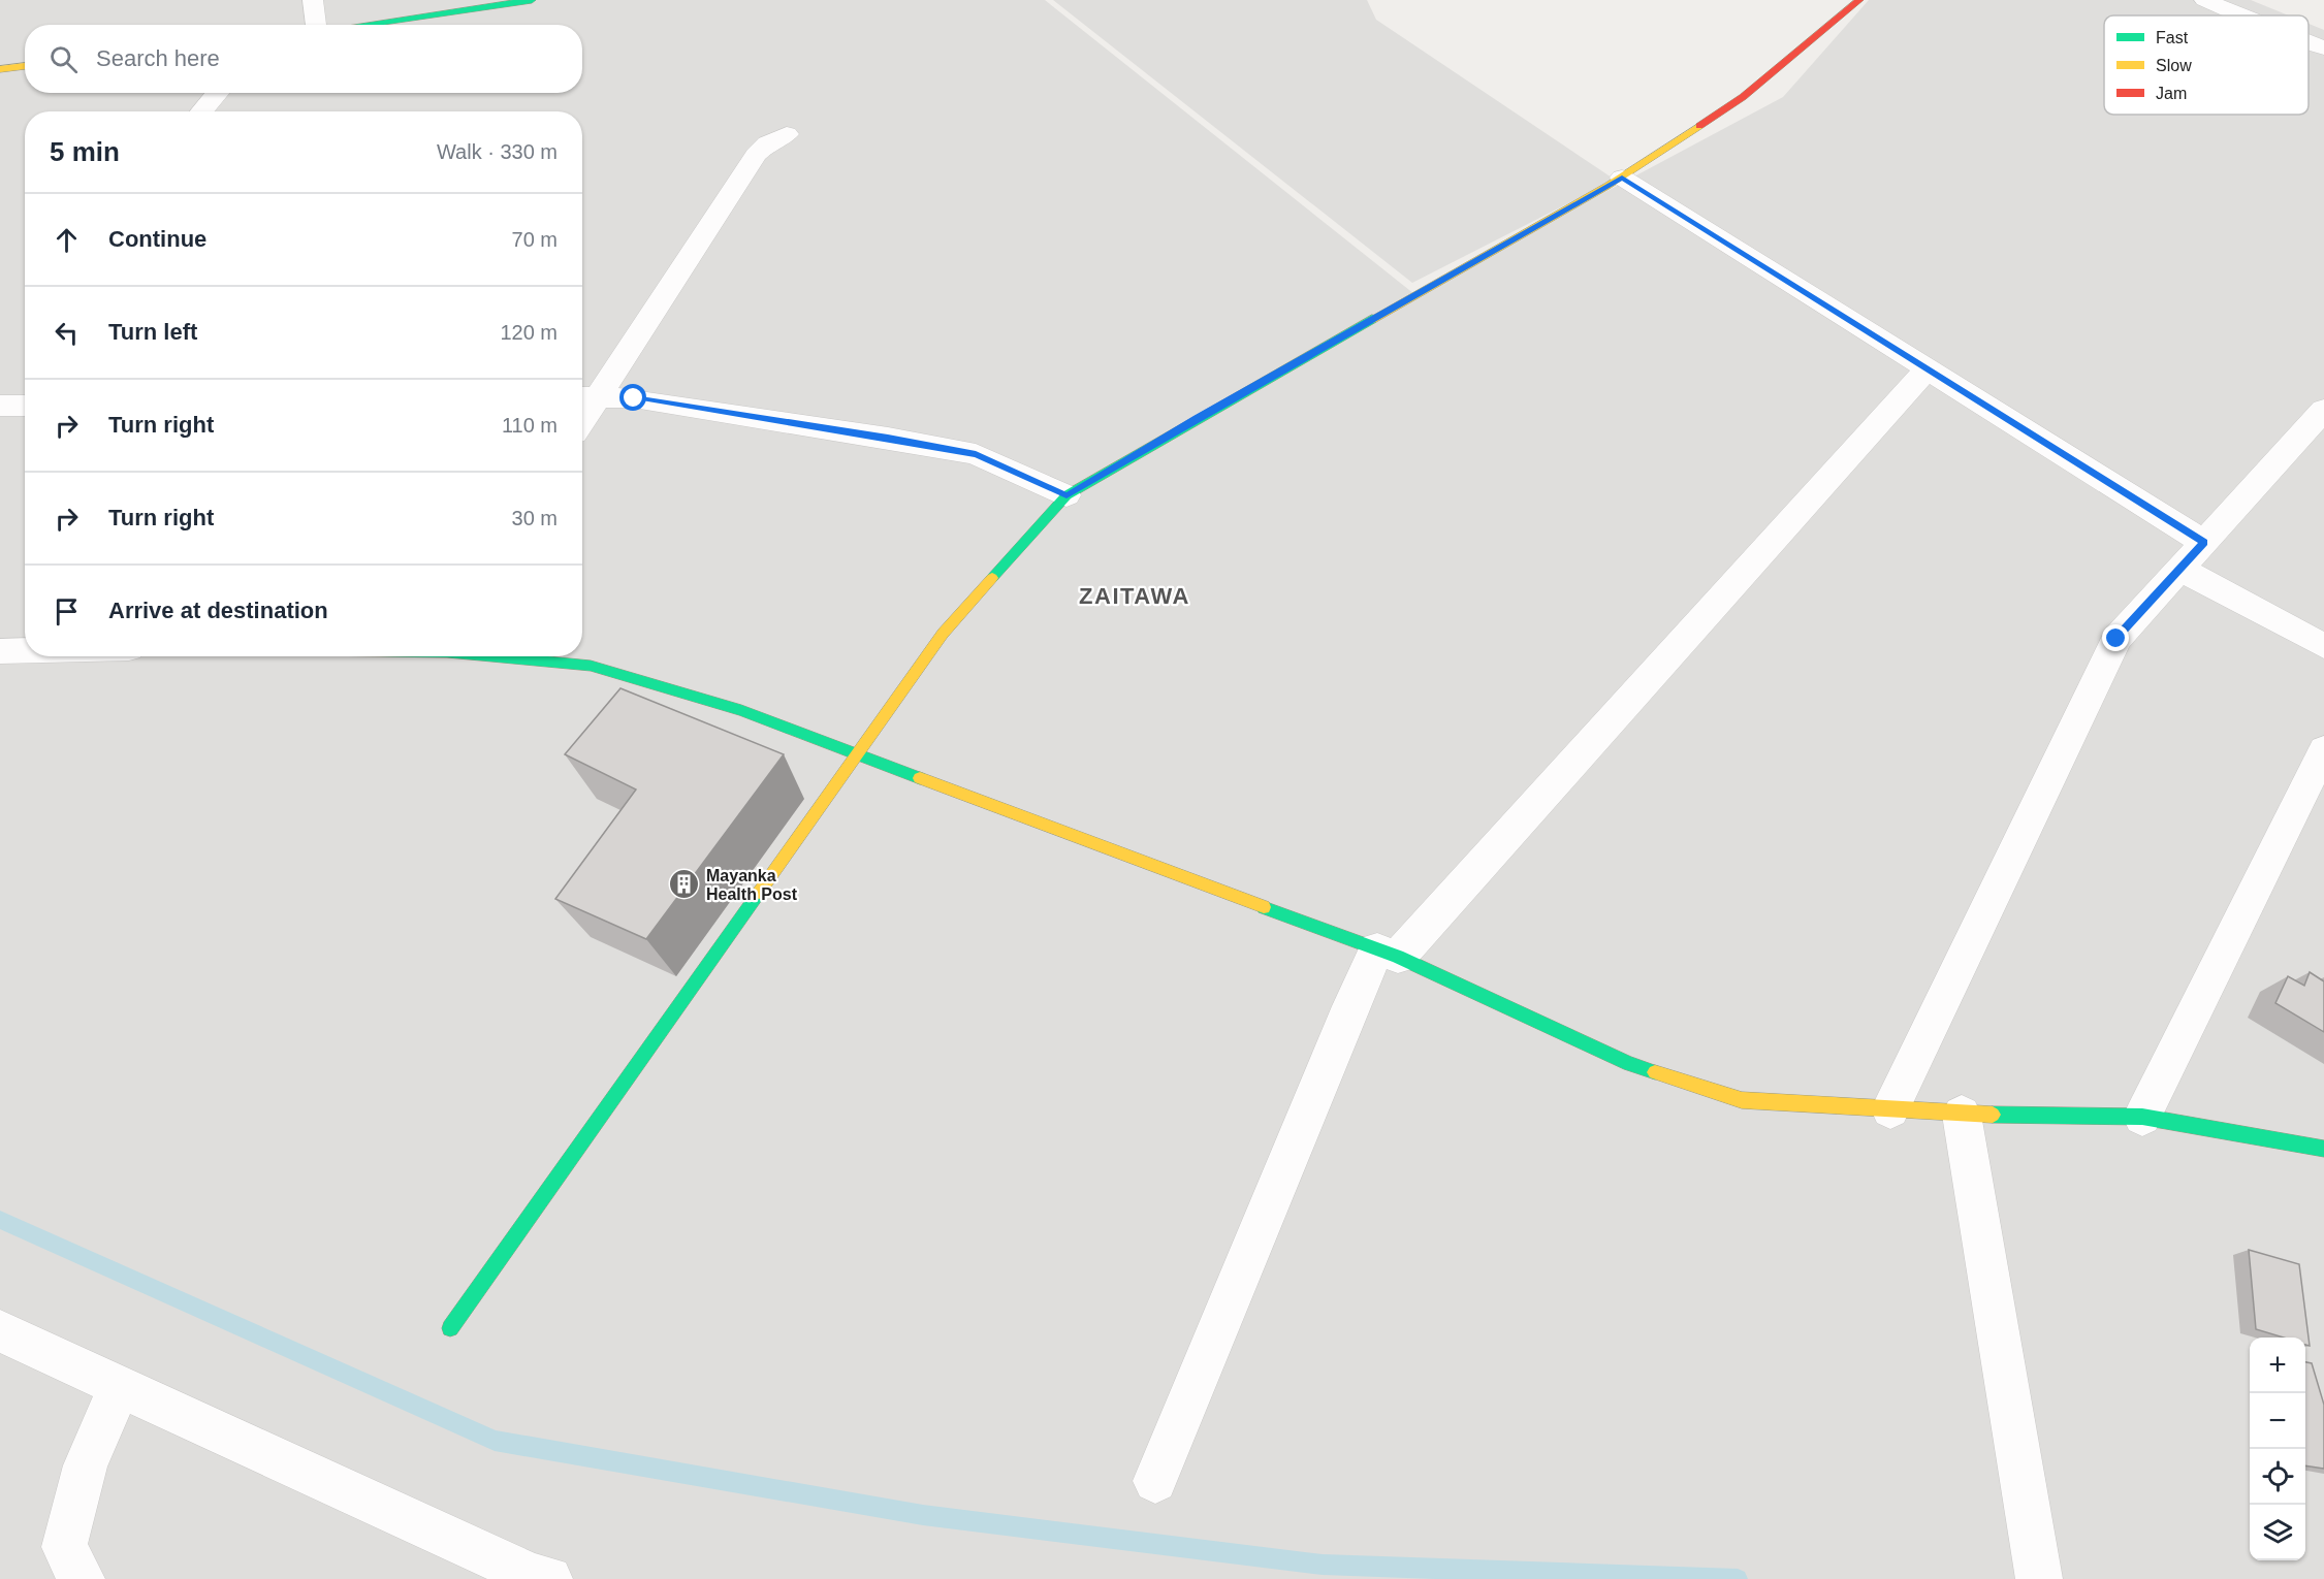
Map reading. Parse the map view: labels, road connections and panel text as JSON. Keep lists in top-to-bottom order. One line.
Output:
{"districts":["ZAITAWA"],"places":{"building":["Mayanka Health Post"]},"legend":["Fast","Slow","Jam"],"page":{"search":"Search here","heading":["5 min","Walk · 330 m"],"list":[["Continue","70 m"],["Turn left","120 m"],["Turn right","110 m"],["Turn right","30 m"],"Arrive at destination"],"map_buttons":["+","−"]}}
